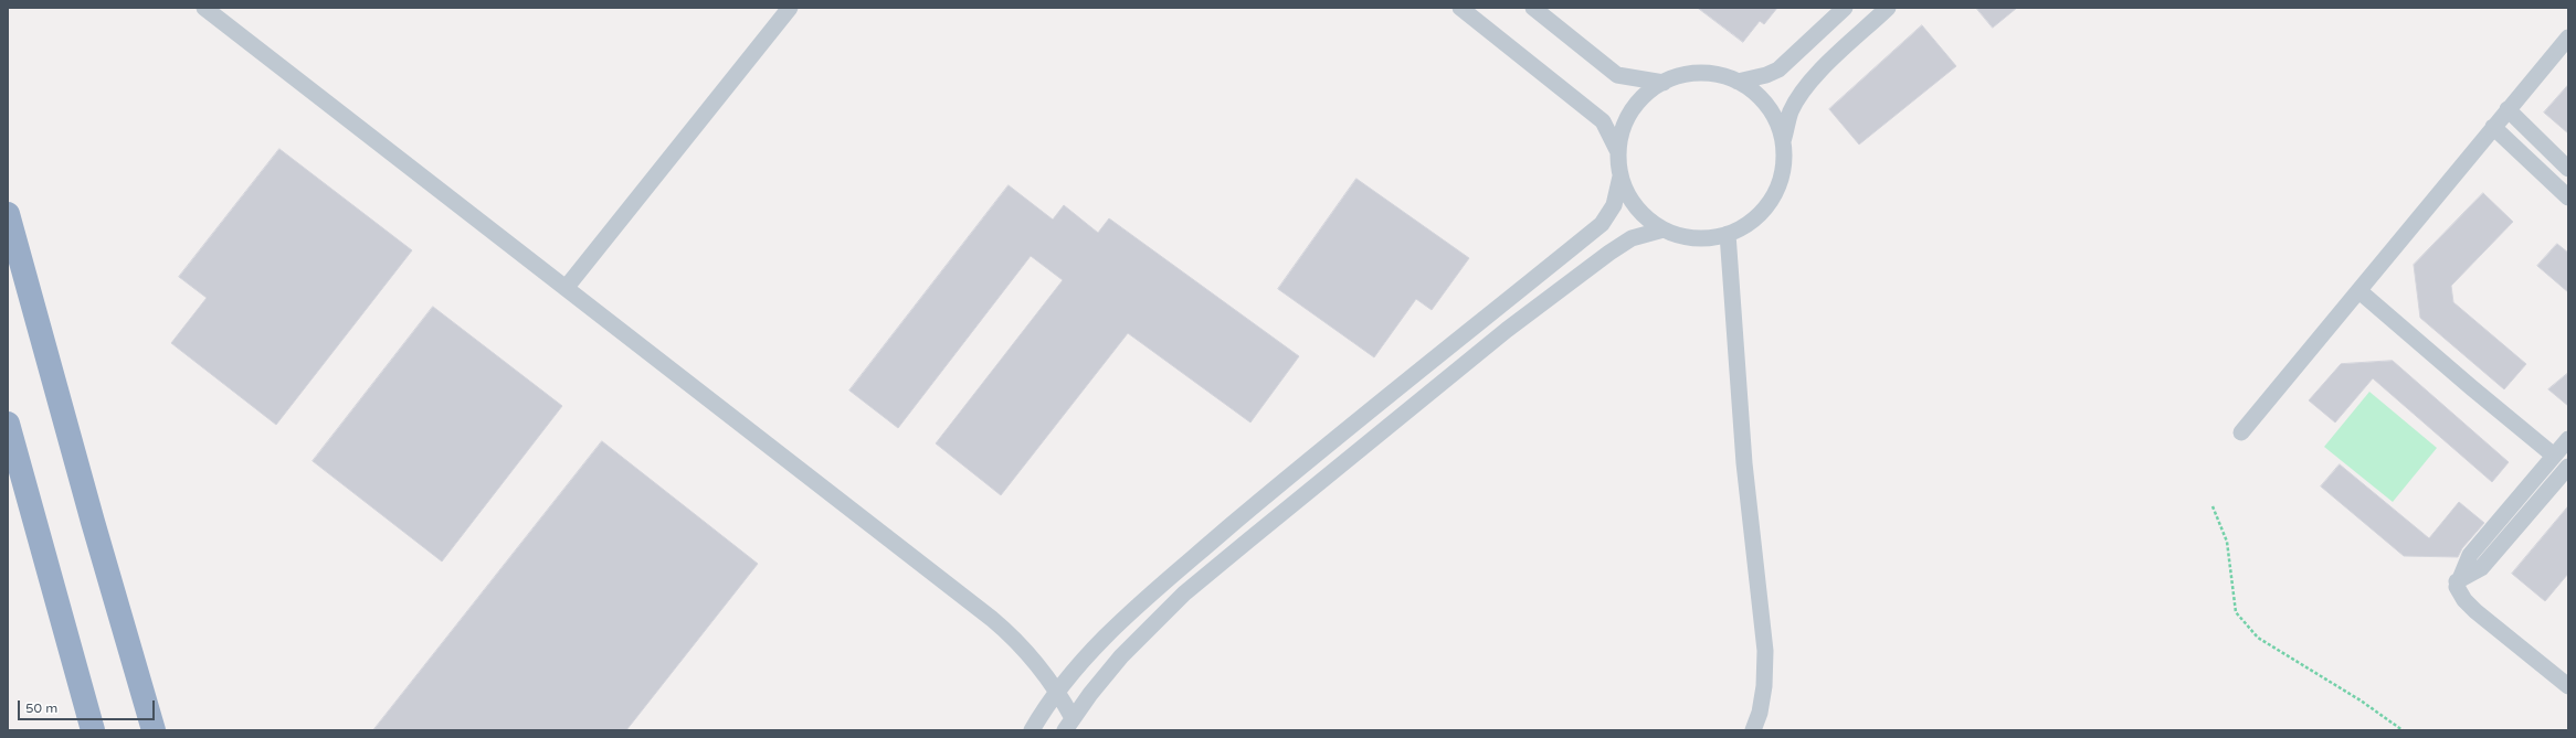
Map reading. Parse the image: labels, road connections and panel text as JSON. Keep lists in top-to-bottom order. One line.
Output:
{"scale_bar":"50 m"}
